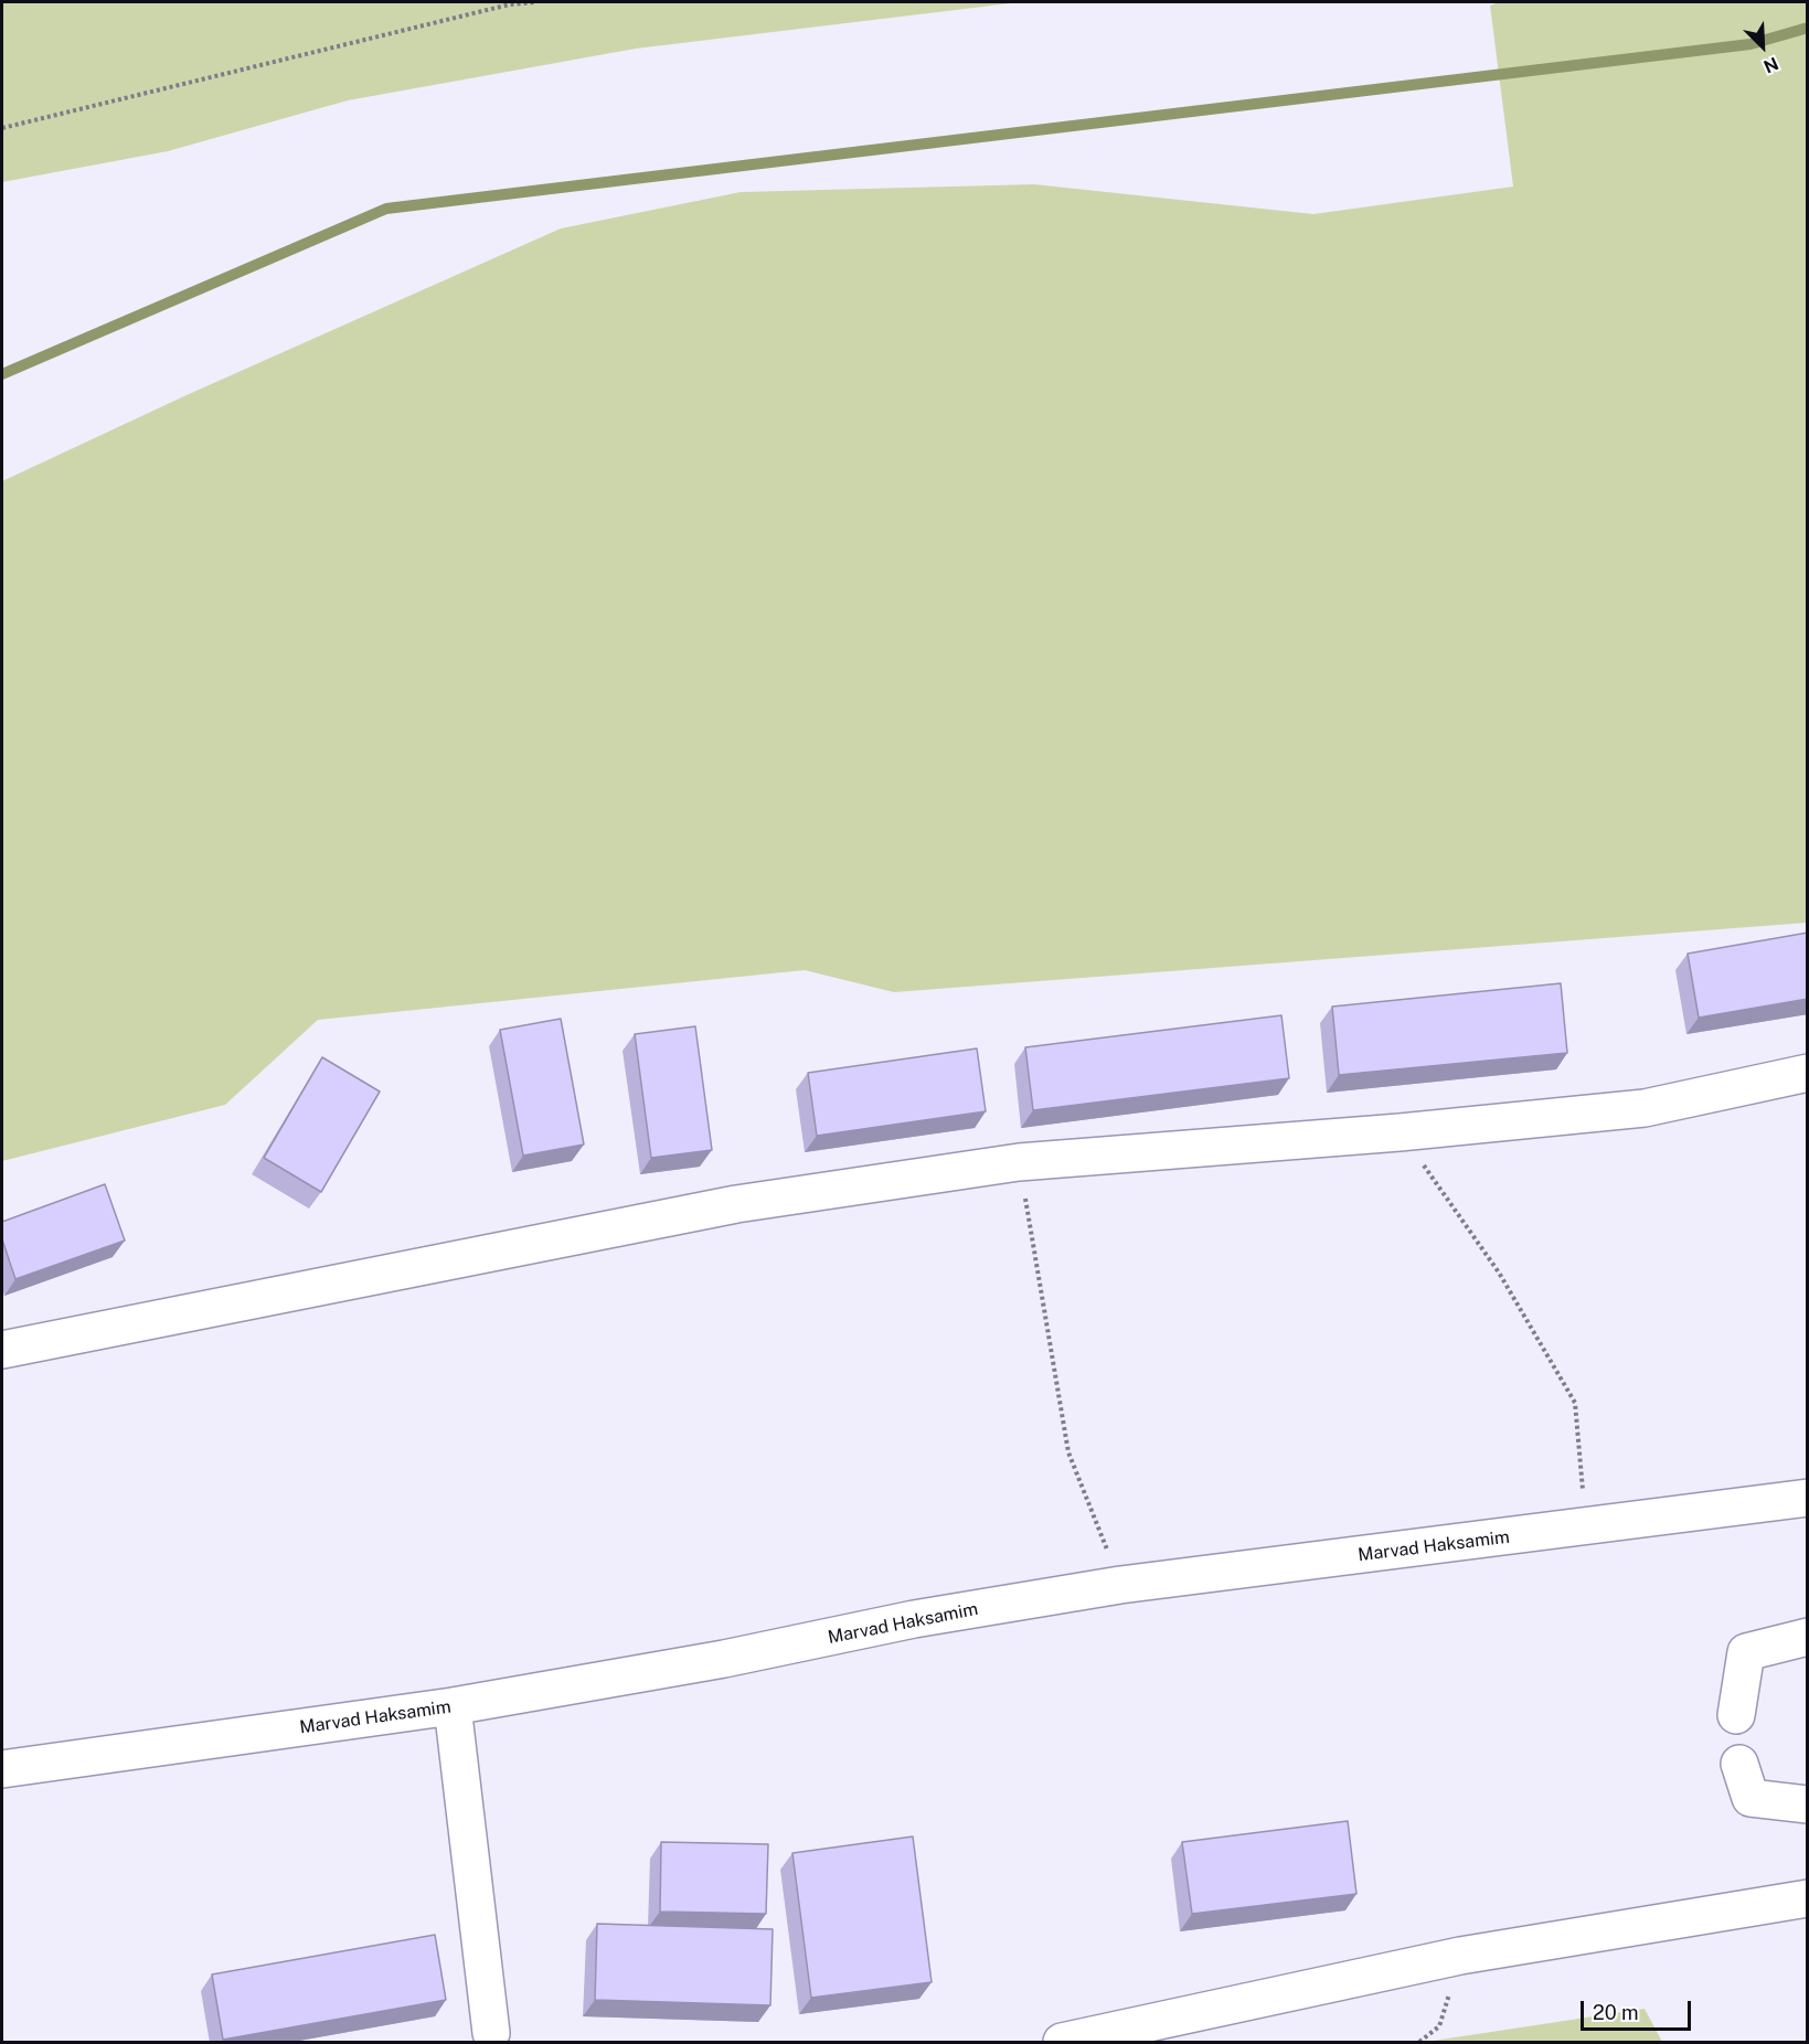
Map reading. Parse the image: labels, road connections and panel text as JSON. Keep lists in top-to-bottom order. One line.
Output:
{"streets":{"street":["Marvad Haksamim"]},"scale_bar":"20 m","north":"bottom right"}
